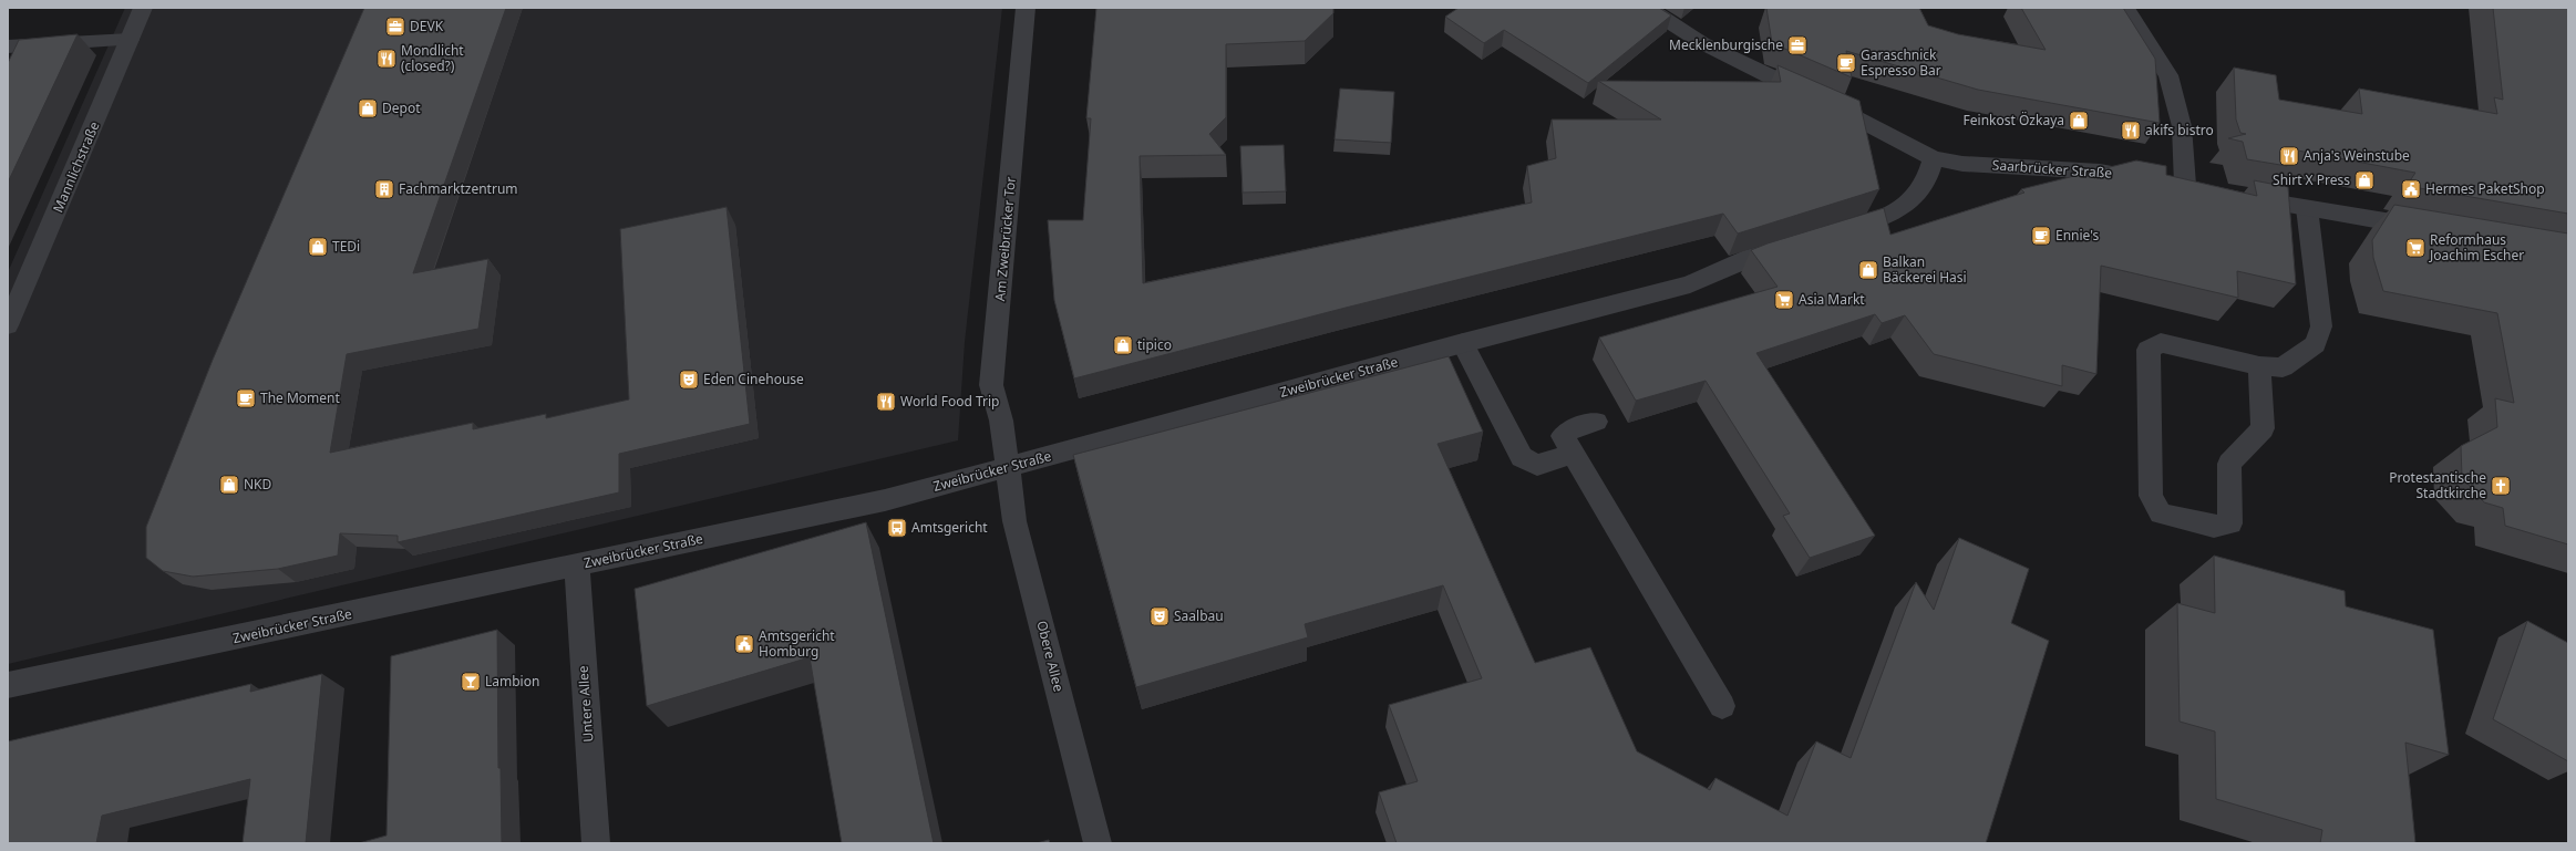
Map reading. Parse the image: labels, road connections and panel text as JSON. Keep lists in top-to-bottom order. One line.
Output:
{"streets":{"street":["Mannlichstraße","Saarbrücker Straße","Am Zweibrücker Tor","Zweibrücker Straße","Obere Allee","Untere Allee"]},"crossings":[["Am Zweibrücker Tor","Zweibrücker Straße"],["Am Zweibrücker Tor","Obere Allee"],["Zweibrücker Straße","Obere Allee"],["Zweibrücker Straße","Untere Allee"]],"places":{"office":["DEVK","Mecklenburgische"],"restaurant":["Mondlicht (closed?)","akifs bistro","Anja's Weinstube","World Food Trip"],"cafe":["Garaschnick Espresso Bar","Ennie's","The Moment"],"shop":["Depot","Feinkost Özkaya","Shirt X Press","TEDi","Balkan Bäckerei Hasi","tipico","NKD"],"building":["Fachmarktzentrum"],"public building":["Hermes PaketShop","Amtsgericht Homburg"],"supermarket":["Reformhaus Joachim Escher","Asia Markt"],"theatre":["Eden Cinehouse","Saalbau"],"church":["Protestantische Stadtkirche"],"bus stop":["Amtsgericht"],"bar":["Lambion"]}}
